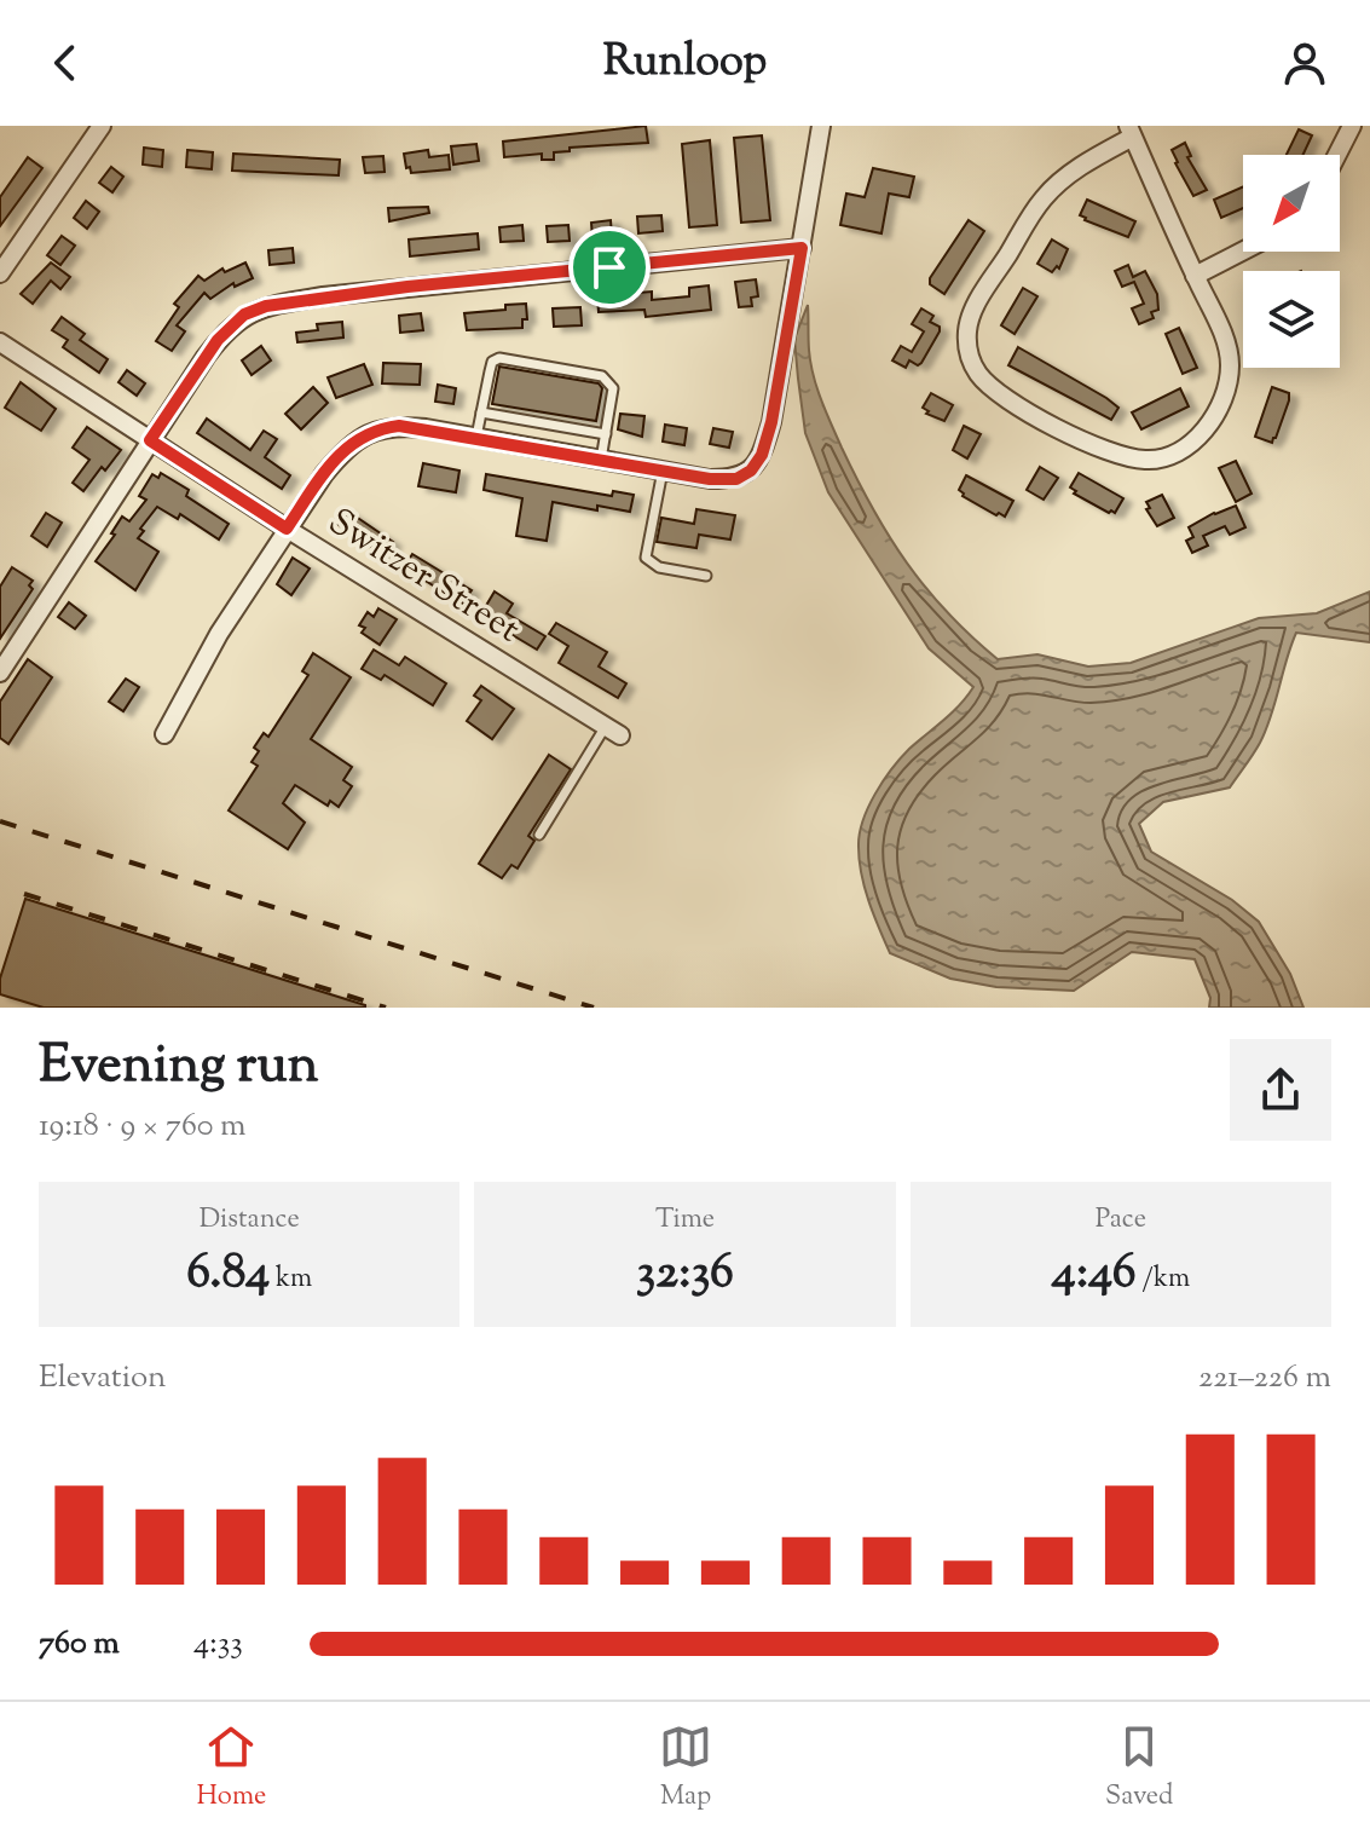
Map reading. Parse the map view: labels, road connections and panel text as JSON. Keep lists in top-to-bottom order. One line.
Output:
{"streets":{"street":["Switzer Street"]},"north":"bottom left","page":{"header":"Runloop","heading":["Evening run","19:18 · 9 × 760 m"],"stats":[["Distance","6.84 km"],["Time","32:36"],["Pace","4:46 /km"]],"chart":["Elevation","221–226 m"],"list":[{"name":"760 m","note":"4:33"}],"tabs":["Home","Map","Saved"]}}
